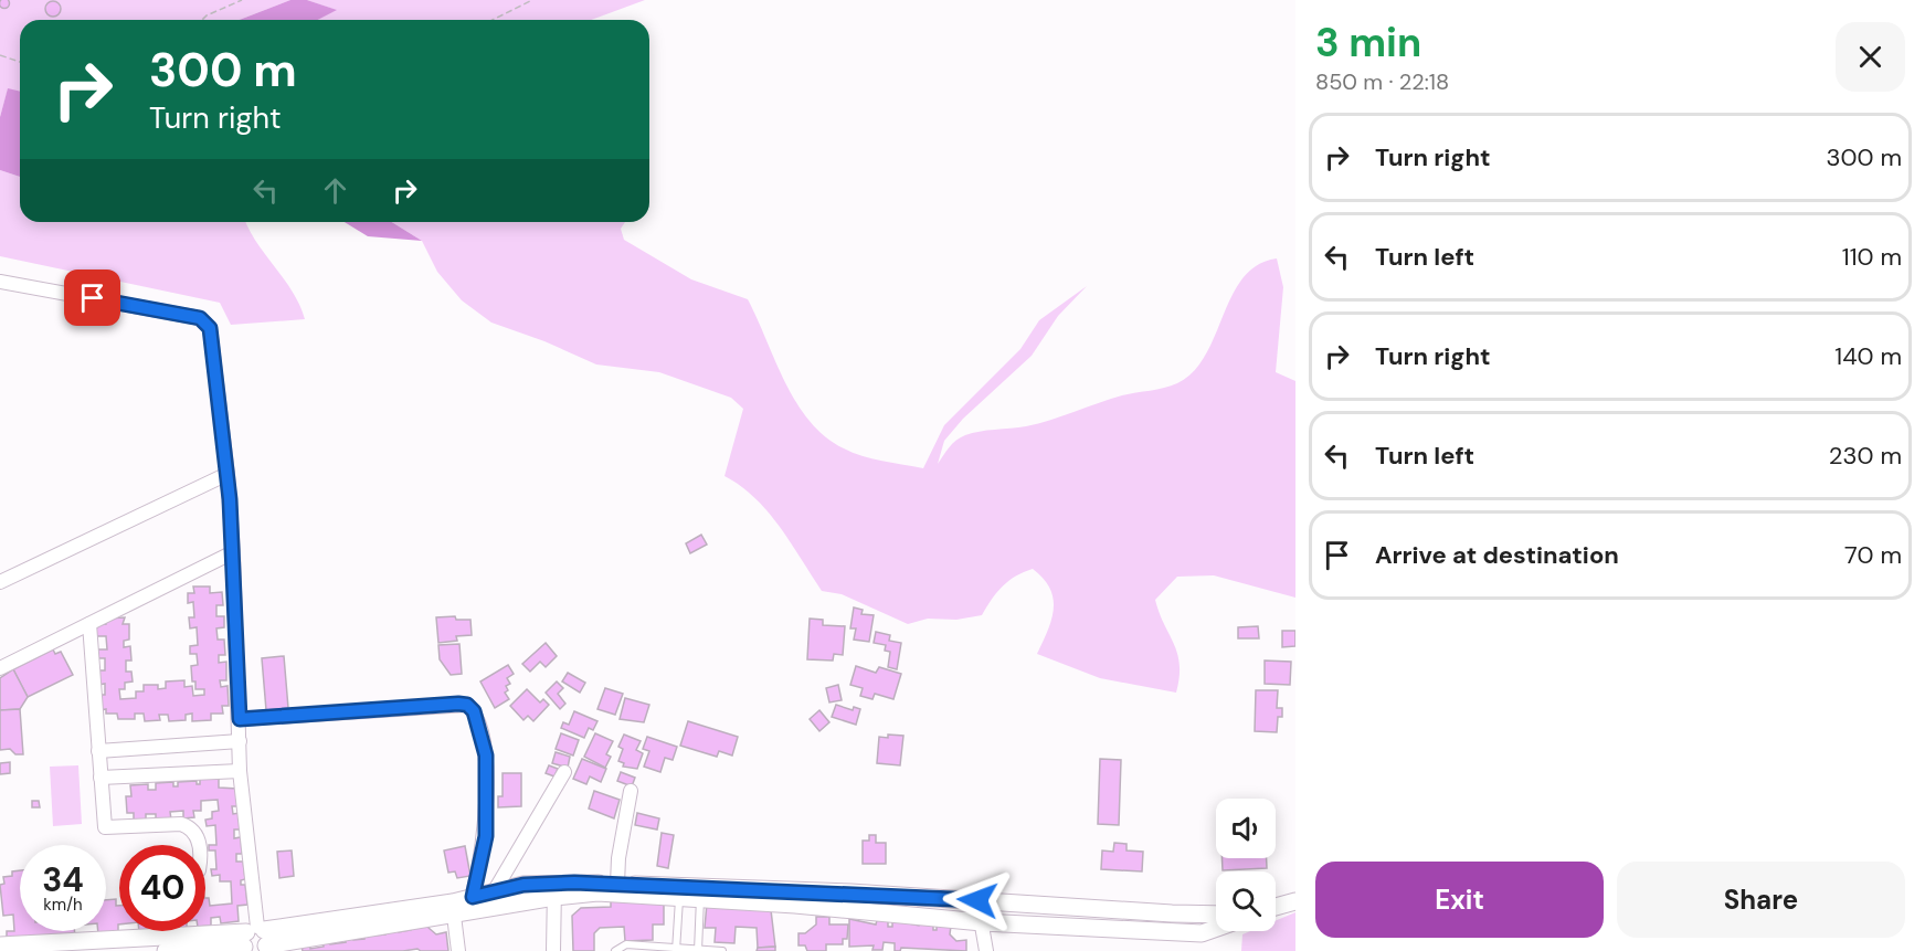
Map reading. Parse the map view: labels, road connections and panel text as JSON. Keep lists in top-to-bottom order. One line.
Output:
{"page":{"heading":["3 min","850 m · 22:18"],"turn":["300 m","Turn right"],"list":[{"name":"Turn right","value":"300 m"},{"name":"Turn left","value":"110 m"},{"name":"Turn right","value":"140 m"},{"name":"Turn left","value":"230 m"},{"name":"Arrive at destination","value":"70 m"}],"speed":"34 km/h","limit":"40","buttons":["Exit","Share"]}}
